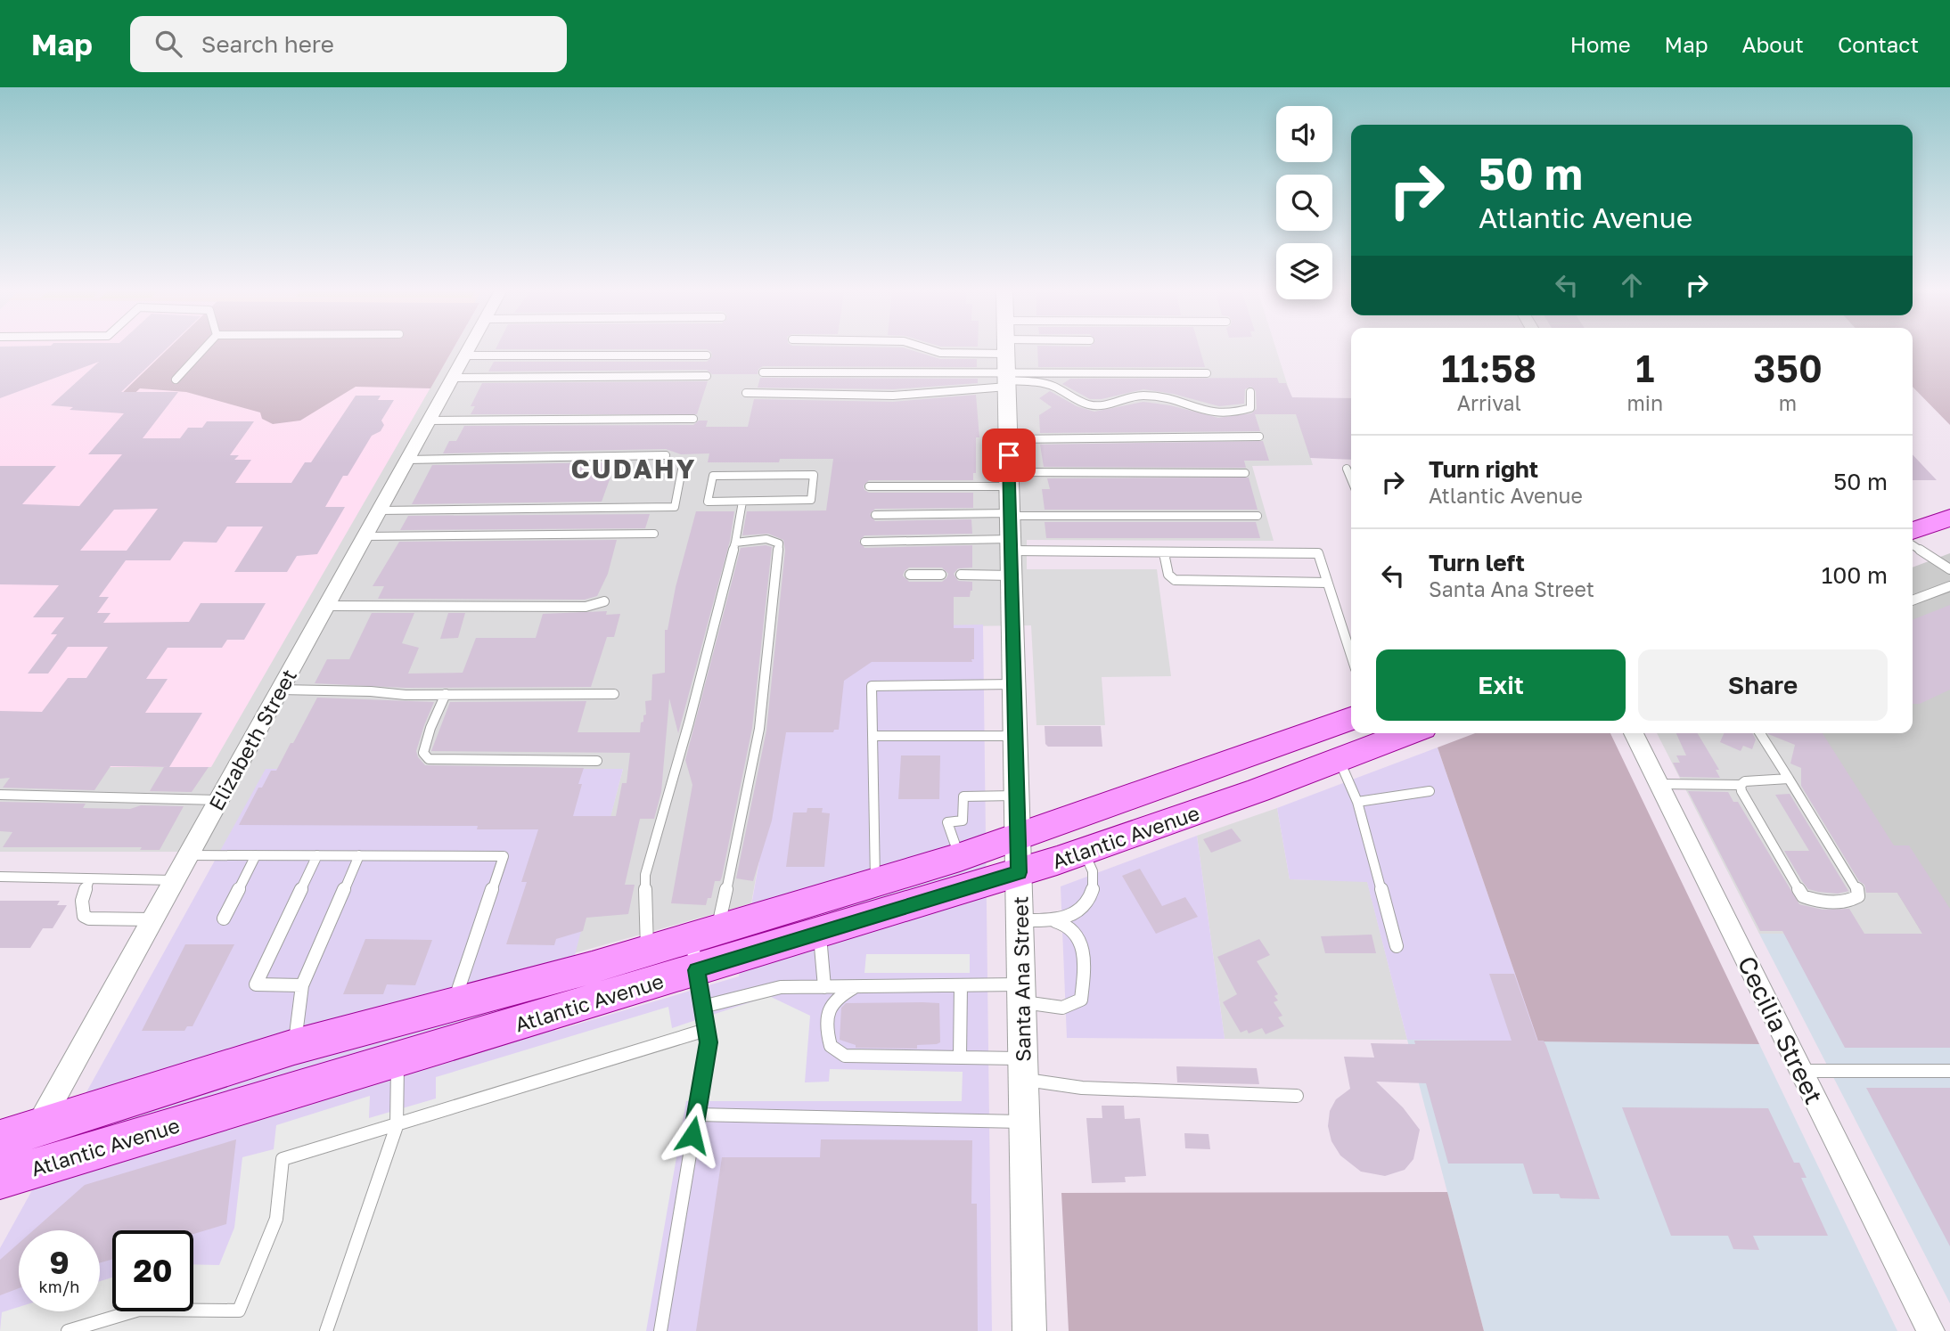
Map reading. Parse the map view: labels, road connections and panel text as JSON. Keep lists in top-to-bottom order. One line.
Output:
{"streets":{"main road":["Atlantic Avenue"],"street":["Elizabeth Street","Santa Ana Street","Cecilia Street"]},"crossings":[["Elizabeth Street","Atlantic Avenue"],["Atlantic Avenue","Santa Ana Street"]],"districts":["CUDAHY"],"page":{"header":"Map","search":"Search here","nav":["Home","Map","About","Contact"],"turn":["50 m","Atlantic Avenue"],"eta":["11:58","Arrival","1","min","350","m"],"list":[{"name":"Turn right","note":"Atlantic Avenue","value":"50 m"},{"name":"Turn left","note":"Santa Ana Street","value":"100 m"}],"buttons":["Exit","Share"],"speed":"9 km/h","limit":"20"}}
